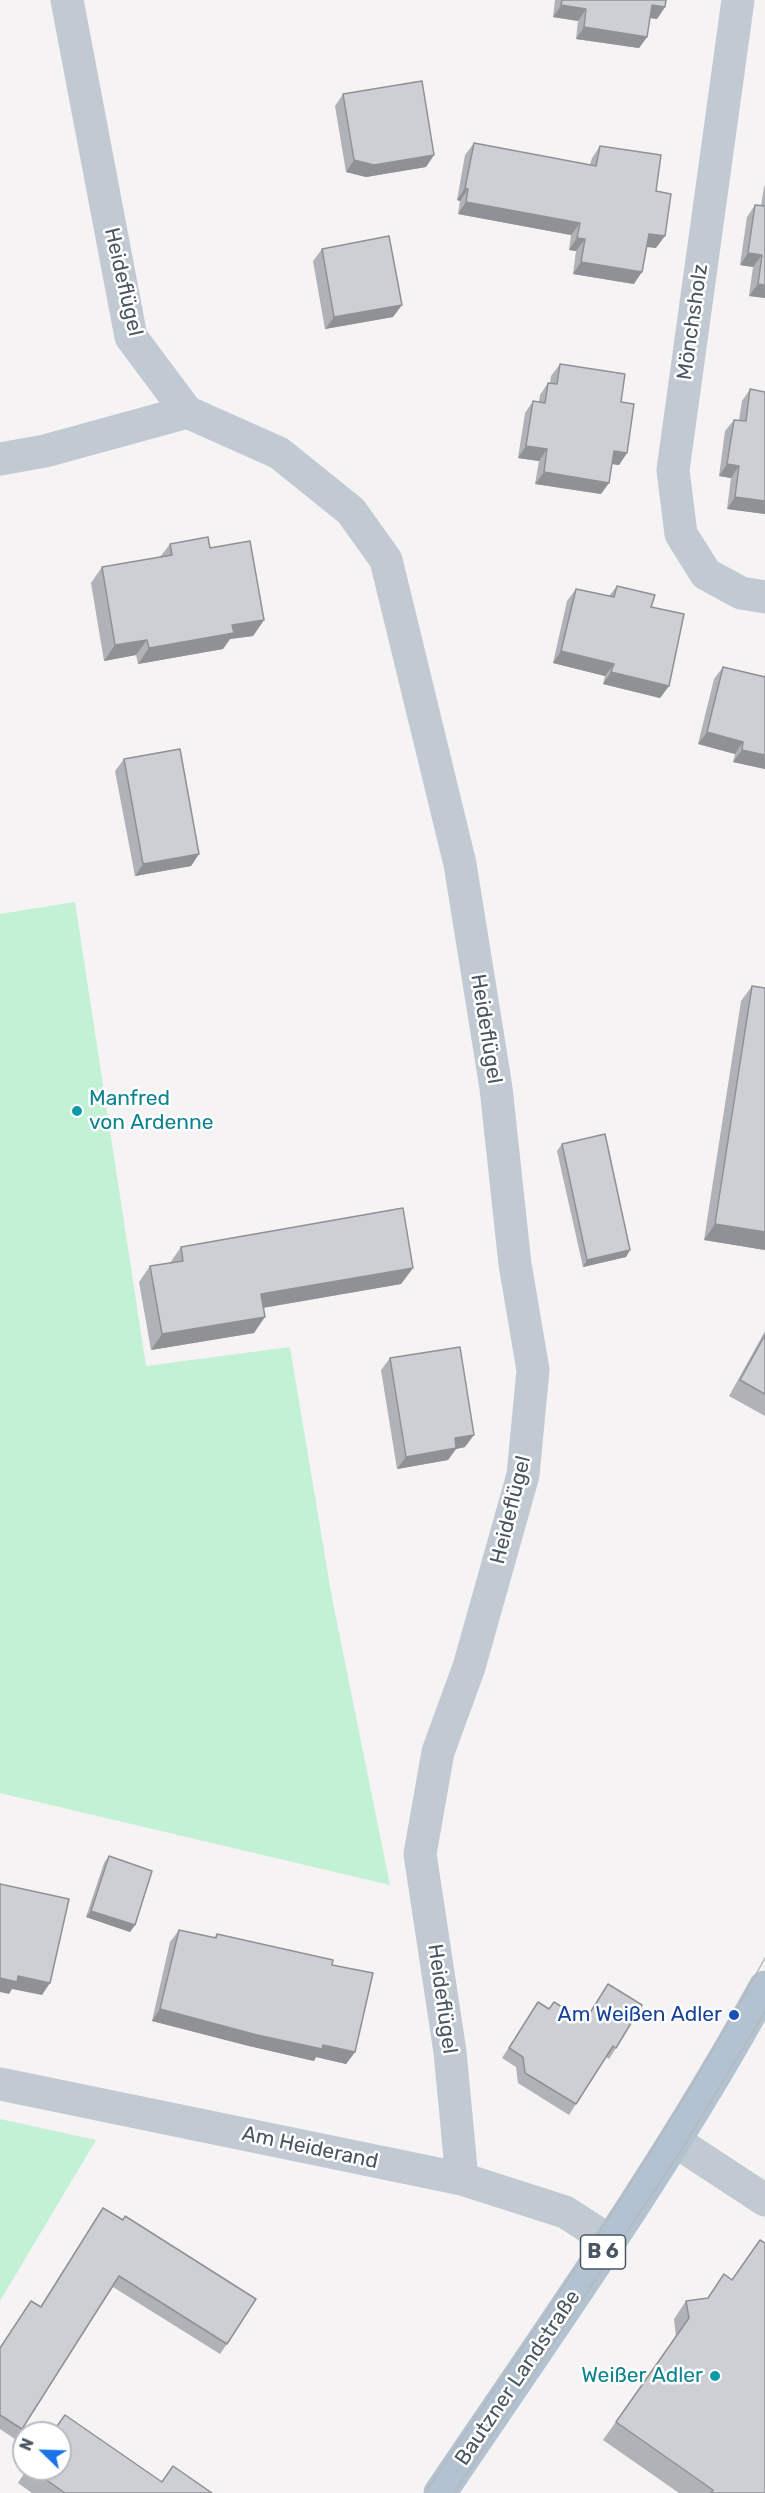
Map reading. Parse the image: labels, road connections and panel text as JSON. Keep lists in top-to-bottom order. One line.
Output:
{"streets":{"main road":["B 6","Bautzner Landstraße"],"street":["Heideflügel","Mönchsholz","Am Heiderand"]},"crossings":[["Heideflügel","Am Heiderand"],["Am Heiderand","Bautzner Landstraße"]],"places":["Manfred von Ardenne","Am Weißen Adler","Weißer Adler"],"north":"top left"}
